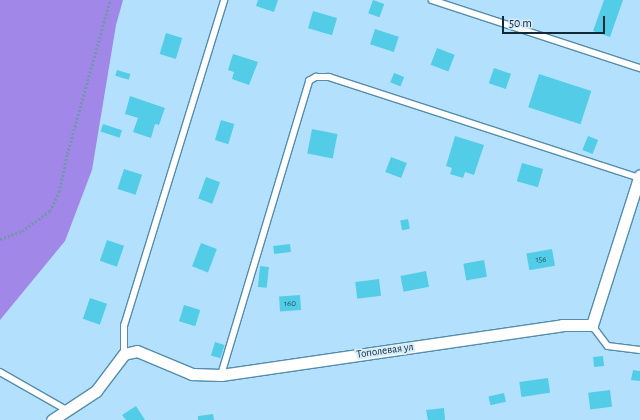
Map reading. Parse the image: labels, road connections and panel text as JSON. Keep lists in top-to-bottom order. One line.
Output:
{"streets":{"street":["Тополевая ул"]},"house_numbers":["156","160"],"scale_bar":"50 m"}
